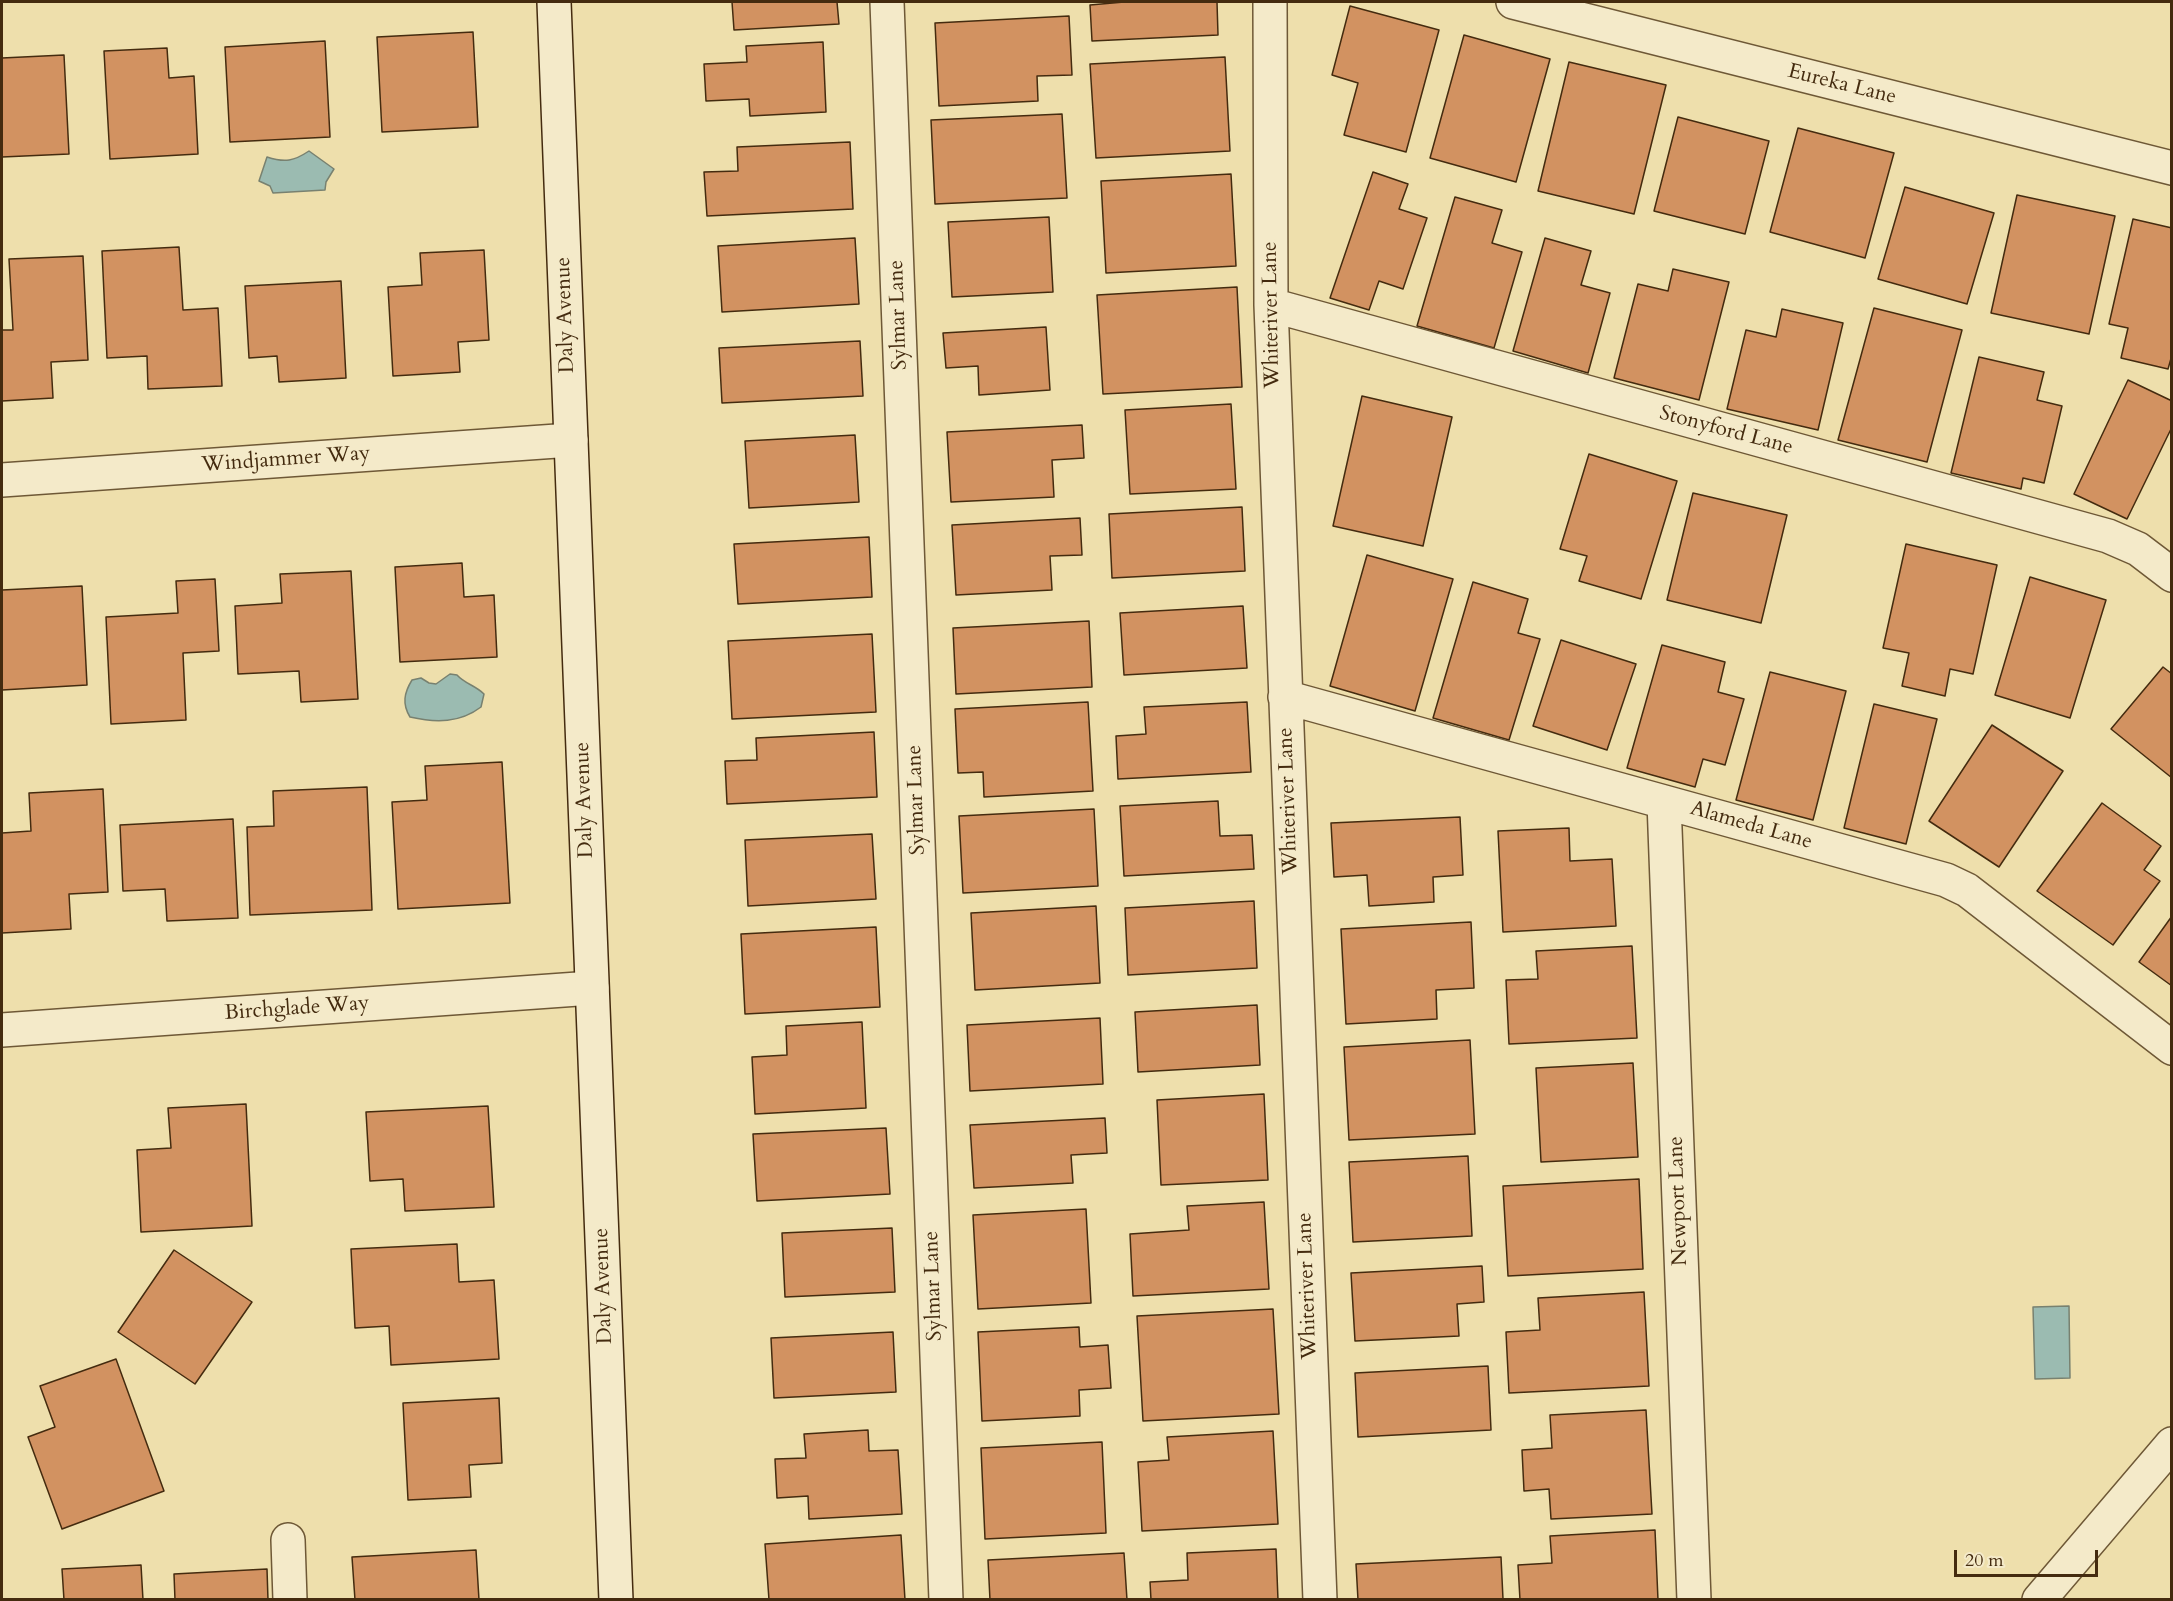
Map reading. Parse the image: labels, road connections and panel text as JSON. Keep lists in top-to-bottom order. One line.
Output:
{"streets":{"street":["Eureka Lane","Daly Avenue","Sylmar Lane","Whiteriver Lane","Stonyford Lane","Windjammer Way","Alameda Lane","Birchglade Way","Newport Lane"]},"crossings":[["Daly Avenue","Windjammer Way"],["Daly Avenue","Birchglade Way"],["Whiteriver Lane","Stonyford Lane"],["Whiteriver Lane","Alameda Lane"],["Alameda Lane","Newport Lane"]],"scale_bar":"20 m"}
